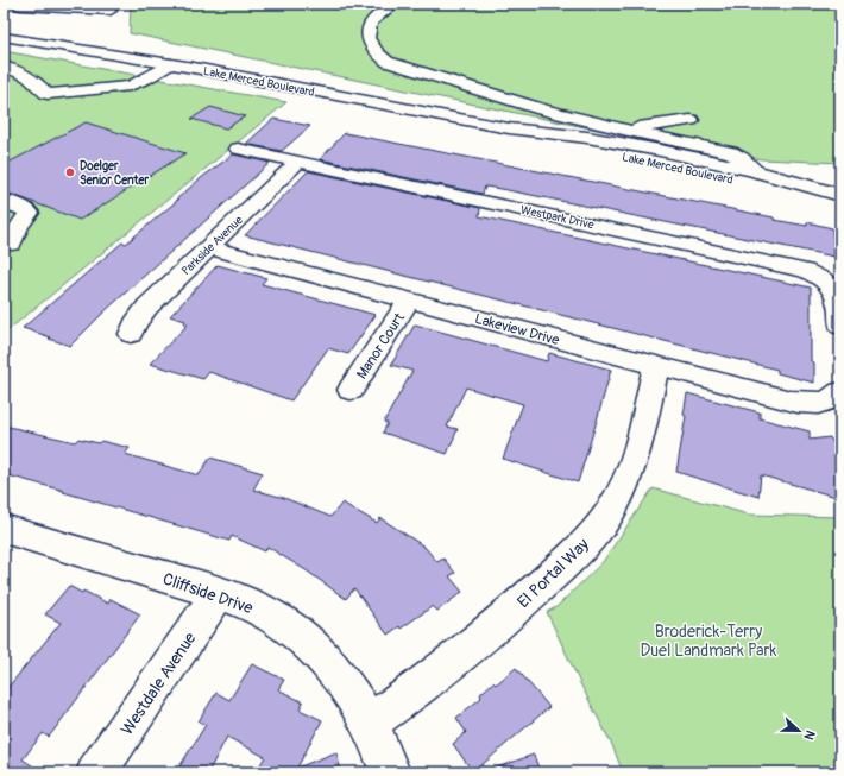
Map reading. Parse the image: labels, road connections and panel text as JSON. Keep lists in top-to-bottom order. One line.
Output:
{"streets":{"street":["Lake Merced Boulevard","Westpark Drive","Parkside Avenue","Lakeview Drive","Manor Court","El Portal Way","Cliffside Drive","Westdale Avenue"]},"crossings":[["Westpark Drive","Parkside Avenue"],["Parkside Avenue","Lakeview Drive"],["Lakeview Drive","Manor Court"],["Lakeview Drive","El Portal Way"],["El Portal Way","Cliffside Drive"],["Cliffside Drive","Westdale Avenue"]],"parks":["Broderick-Terry Duel Landmark Park"],"places":["Doelger Senior Center"],"north":"right"}
